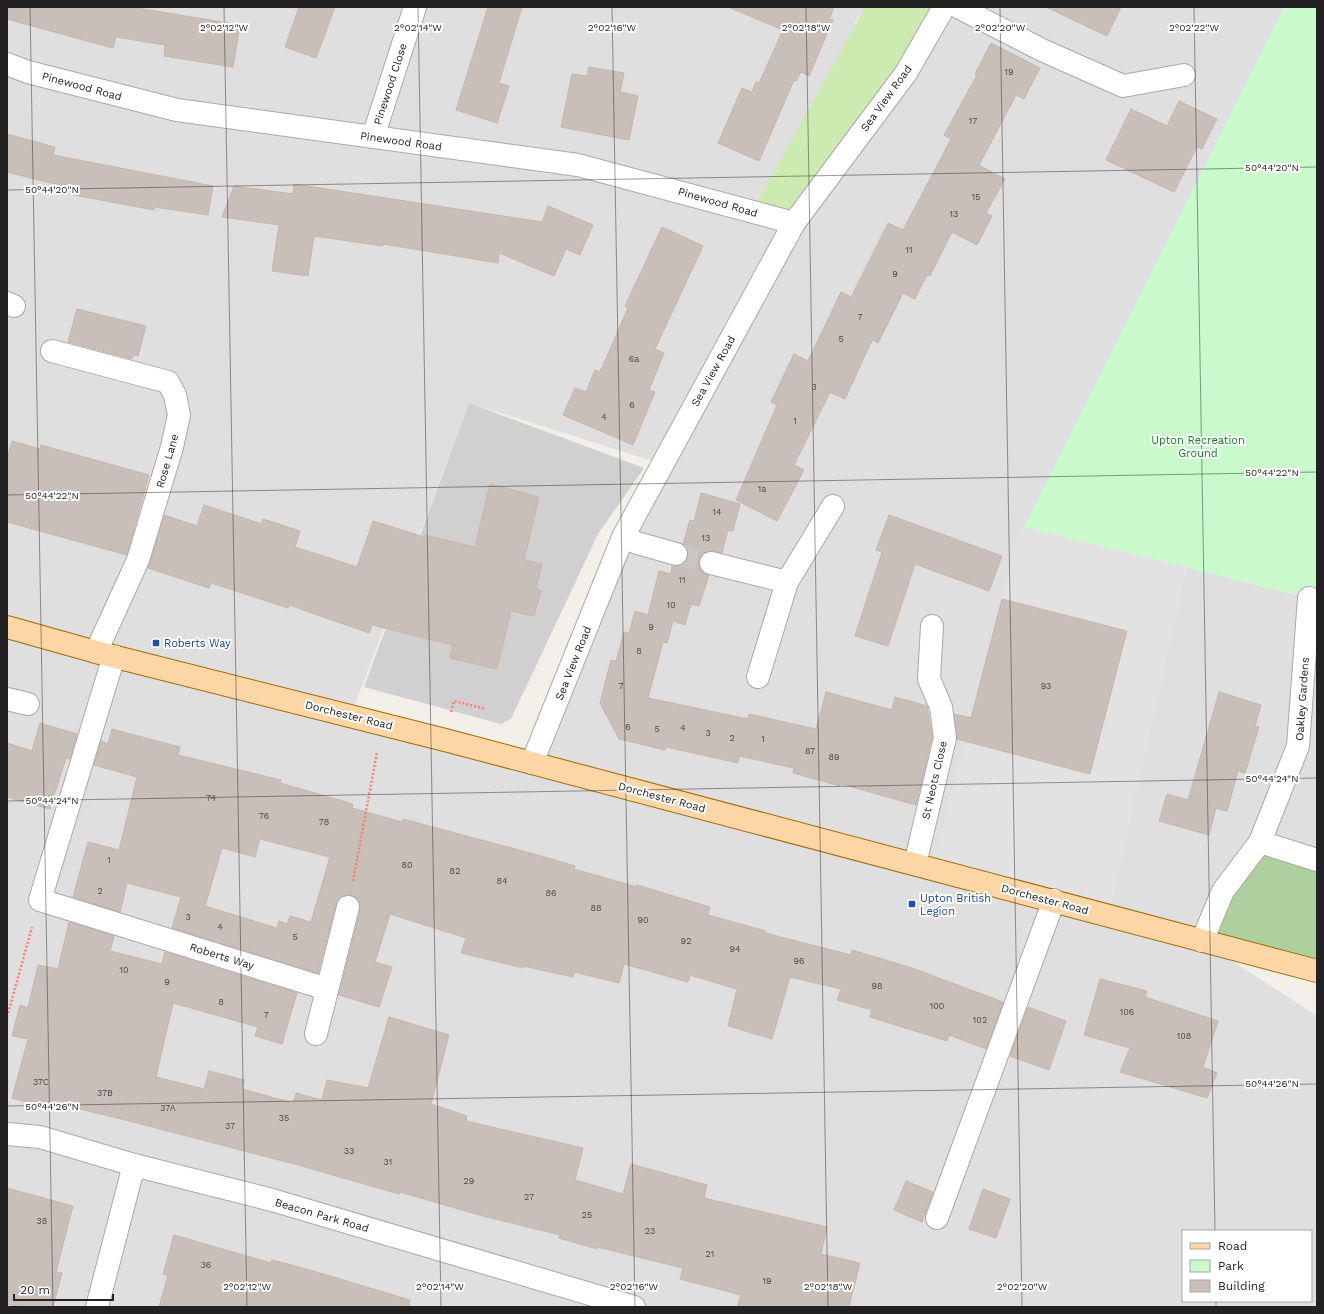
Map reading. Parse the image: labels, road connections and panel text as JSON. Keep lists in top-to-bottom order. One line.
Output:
{"streets":{"main road":["Dorchester Road"],"street":["Pinewood Close","Pinewood Road","Sea View Road","Rose Lane","Oakley Gardens","St Neots Close","Roberts Way","Beacon Park Road"]},"crossings":[["Pinewood Close","Pinewood Road"],["Pinewood Road","Sea View Road"],["Sea View Road","Dorchester Road"],["Rose Lane","Dorchester Road"],["Oakley Gardens","Dorchester Road"],["Dorchester Road","St Neots Close"]],"parks":["Upton Recreation Ground"],"places":{"transit":["Roberts Way","Upton British Legion"]},"house_numbers":["19","17","15","13","11","9","7","5","6a","3","6","4","1","1a","14","13","11","10","9","8","7","93","6","4","5","3","2","1","87","89","74","76","78","1","80","82","84","2","86","88","3","90","4","5","92","94","96","10","9","98","8","100","106","7","102","108","37C","37B","37A","35","37","33","31","29","27","25","38","23","21","36","19"],"legend":["Road","Park","Building"],"scale_bar":"20 m","coordinates":["2°02'12\"W","2°02'14\"W","2°02'16\"W","2°02'18\"W","2°02'20\"W","2°02'22\"W","50°44'20\"N","50°44'22\"N","50°44'24\"N","50°44'26\"N"]}
